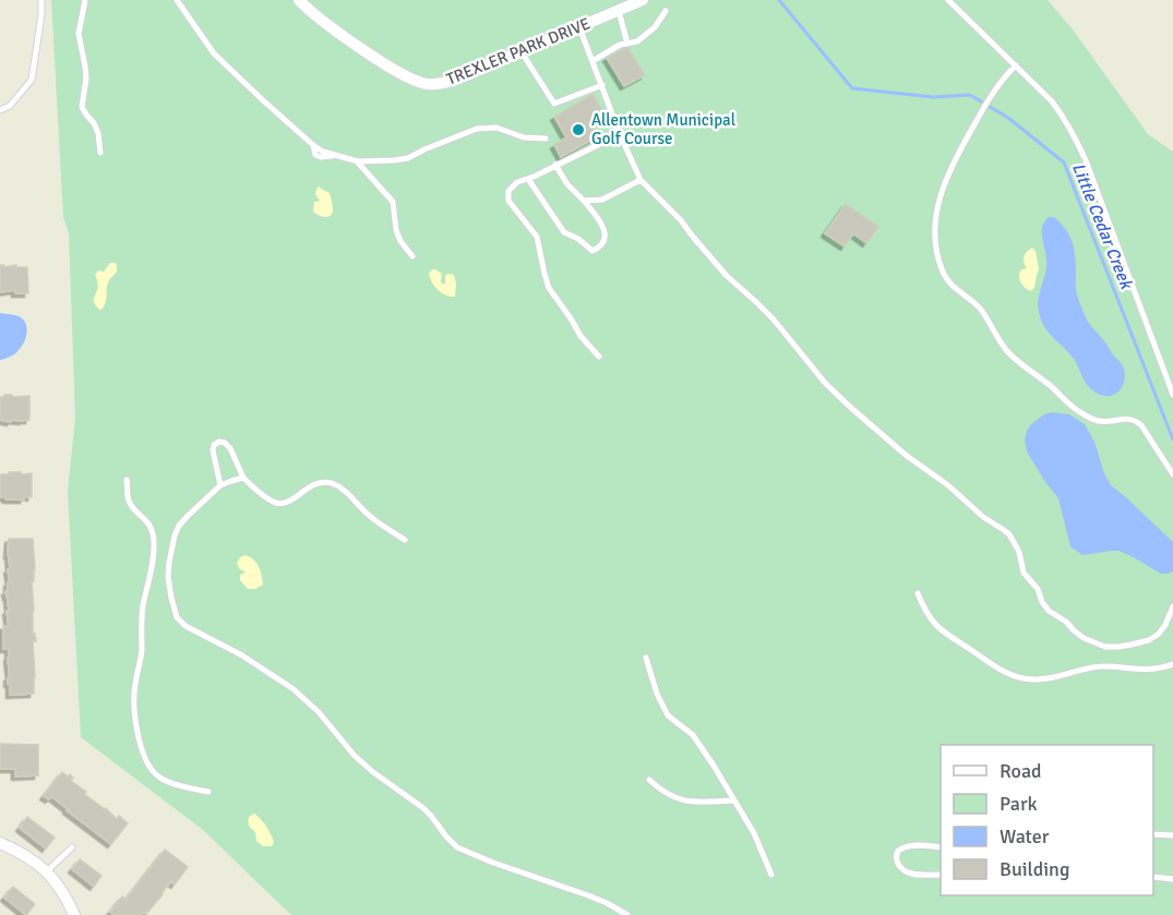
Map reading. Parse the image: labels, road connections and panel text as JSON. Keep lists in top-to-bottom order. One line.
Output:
{"streets":{"street":["TREXLER PARK DRIVE"]},"water":["Little Cedar Creek"],"places":["Allentown Municipal Golf Course"],"legend":["Road","Park","Water","Building"]}
